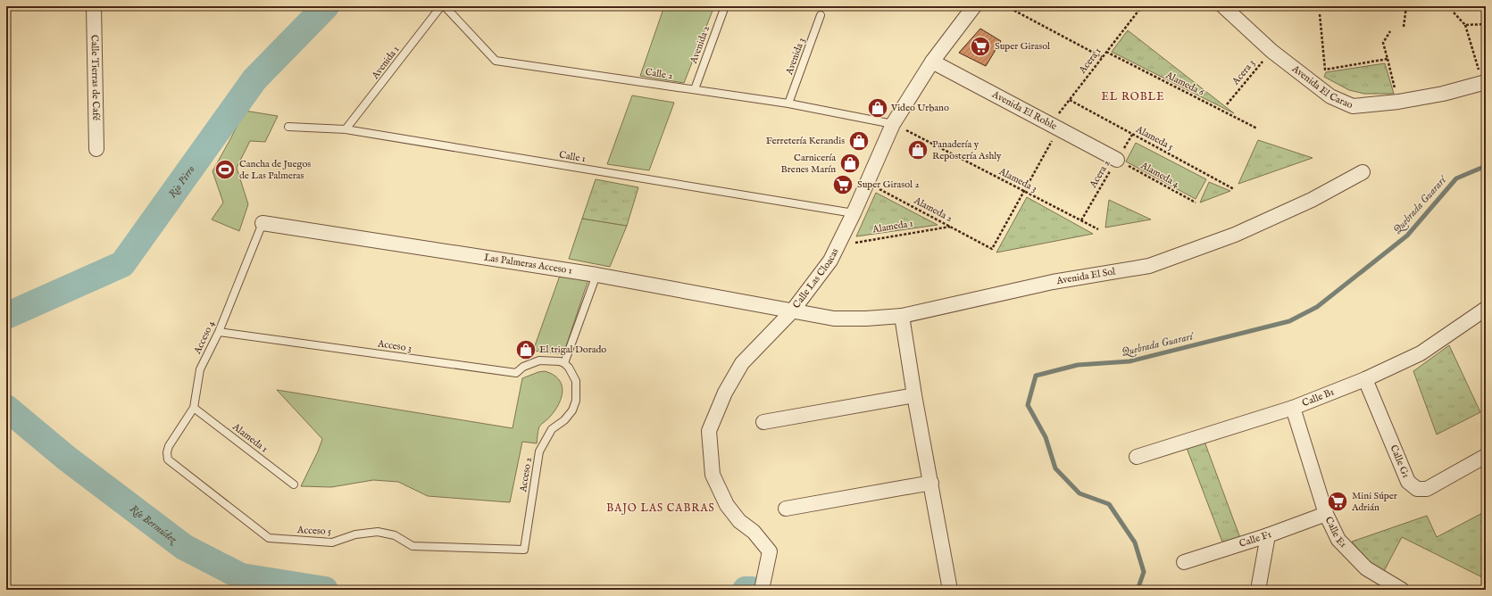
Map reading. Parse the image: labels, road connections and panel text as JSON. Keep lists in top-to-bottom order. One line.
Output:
{"streets":{"street":["Calle Tierras de Café","Avenida El Carao","Avenida El Roble","Las Palmeras Acceso 1","Avenida El Sol","Calle Las Cloacas","Calle B1","Calle G1","Calle E1","Calle F1"],"lane":["Avenida 2","Avenida 3","Avenida 1","Calle 2","Calle 1","Alameda 1","Acceso 4","Acceso 3","Acceso 2","Acceso 5"],"path":["Acera 1","Acera 3","Alameda 6","Alameda 5","Acera 2","Alameda 4","Alameda 3","Alameda 2"]},"crossings":[["Avenida 2","Calle 2"],["Avenida 3","Calle 2"],["Acera 1","Alameda 6"],["Acera 1","Avenida El Roble"],["Acera 1","Alameda 5"],["Acera 1","Alameda 3"],["Acera 1","Alameda 2"],["Avenida 1","Calle 1"],["Acera 3","Avenida El Carao"],["Calle 2","Alameda 3"],["Calle 2","Calle Las Cloacas"],["Avenida El Roble","Acera 2"],["Avenida El Roble","Alameda 4"],["Avenida El Roble","Calle Las Cloacas"],["Alameda 5","Acera 2"],["Calle 1","Calle Las Cloacas"],["Acera 2","Alameda 4"],["Acera 2","Alameda 3"],["Alameda 3","Calle Las Cloacas"],["Alameda 2","Alameda 1"],["Alameda 2","Calle Las Cloacas"],["Alameda 1","Calle Las Cloacas"],["Alameda 1","Acceso 4"],["Las Palmeras Acceso 1","Avenida El Sol"],["Las Palmeras Acceso 1","Calle Las Cloacas"],["Las Palmeras Acceso 1","Acceso 4"],["Avenida El Sol","Calle Las Cloacas"],["Acceso 4","Acceso 3"],["Acceso 4","Acceso 5"],["Acceso 3","Acceso 2"],["Calle B1","Calle G1"],["Calle B1","Calle E1"],["Acceso 2","Acceso 5"],["Calle E1","Calle F1"]],"districts":["EL ROBLE","BAJO LAS CABRAS"],"water":["Rio Pirro","Quebrada Guararí","Río Bermúdez"],"places":{"supermarket":["Super Girasol","Super Girasol 2","Mini Súper Adrián"],"shop":["Video Urbano","Ferretería Kerandis","Panadería y Repostería Ashly","Carnicería Brenes Marín","El trigal Dorado"],"sports":["Cancha de Juegos de Las Palmeras"]}}
